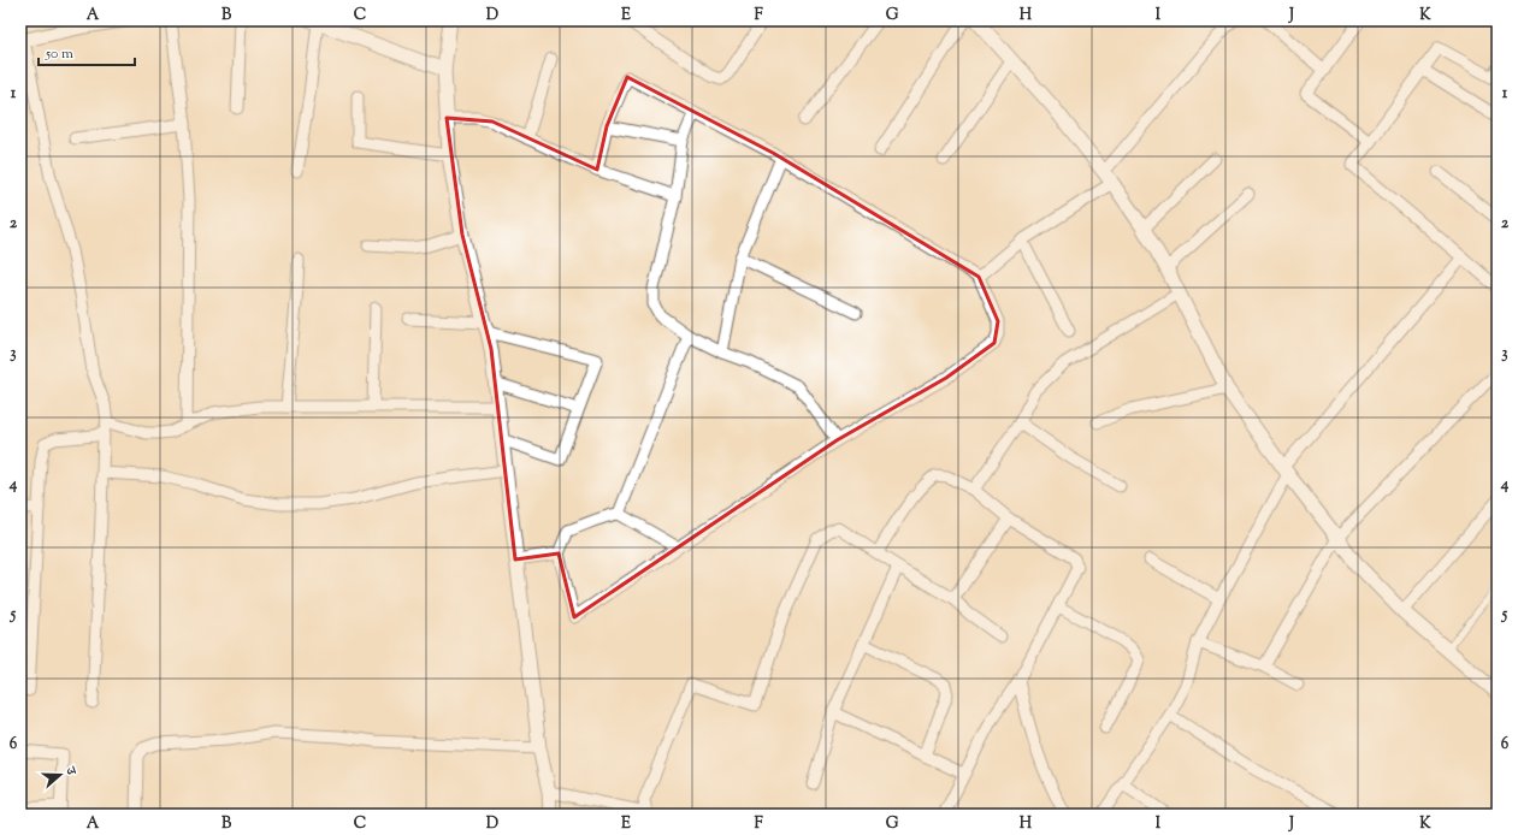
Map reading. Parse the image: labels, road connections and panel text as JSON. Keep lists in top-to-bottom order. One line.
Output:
{"scale_bar":"50 m","north":"right","grid":{"columns":["A","B","C","D","E","F","G","H","I","J","K"],"rows":["1","2","3","4","5","6"]}}
